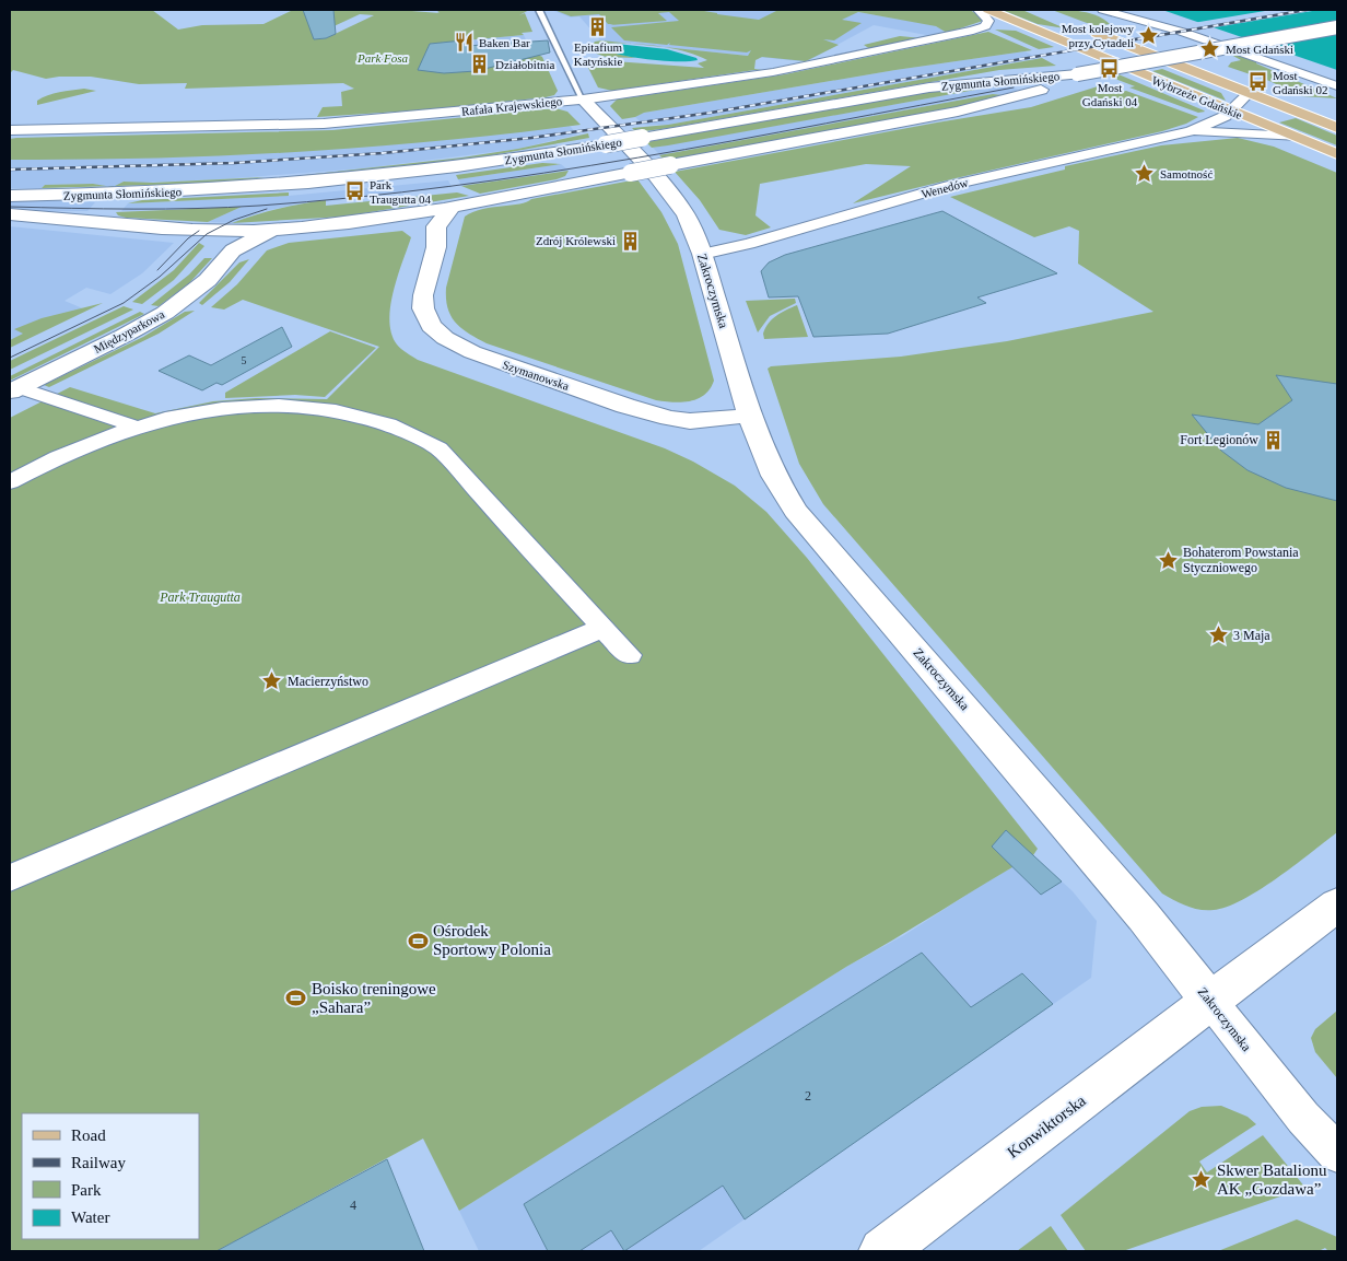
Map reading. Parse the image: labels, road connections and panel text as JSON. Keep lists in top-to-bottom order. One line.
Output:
{"streets":{"main road":["Zygmunta Słomińskiego","Wybrzeże Gdańskie","Rafała Krajewskiego","Zakroczymska","Międzyparkowa","Szymanowska","Konwiktorska"],"street":["Wenedów"]},"crossings":[["Zygmunta Słomińskiego","Zakroczymska"],["Zygmunta Słomińskiego","Międzyparkowa"],["Wybrzeże Gdańskie","Wenedów"],["Rafała Krajewskiego","Zakroczymska"],["Wenedów","Zakroczymska"],["Zakroczymska","Szymanowska"],["Zakroczymska","Konwiktorska"]],"parks":["Park Fosa","Park Traugutta"],"places":{"building":["Epitafium Katyńskie","Działobitnia","Zdrój Królewski","Fort Legionów"],"place":["Most kolejowy przy Cytadeli","Most Gdański","Samotność","Bohaterom Powstania Styczniowego","3 Maja","Macierzyństwo","Skwer Batalionu AK „Gozdawa”"],"restaurant":["Baken Bar"],"bus stop":["Most Gdański 04","Most Gdański 02","Park Traugutta 04"],"sports":["Ośrodek Sportowy Polonia","Boisko treningowe „Sahara”"]},"house_numbers":["5","2","4"],"legend":["Road","Railway","Park","Water"]}
